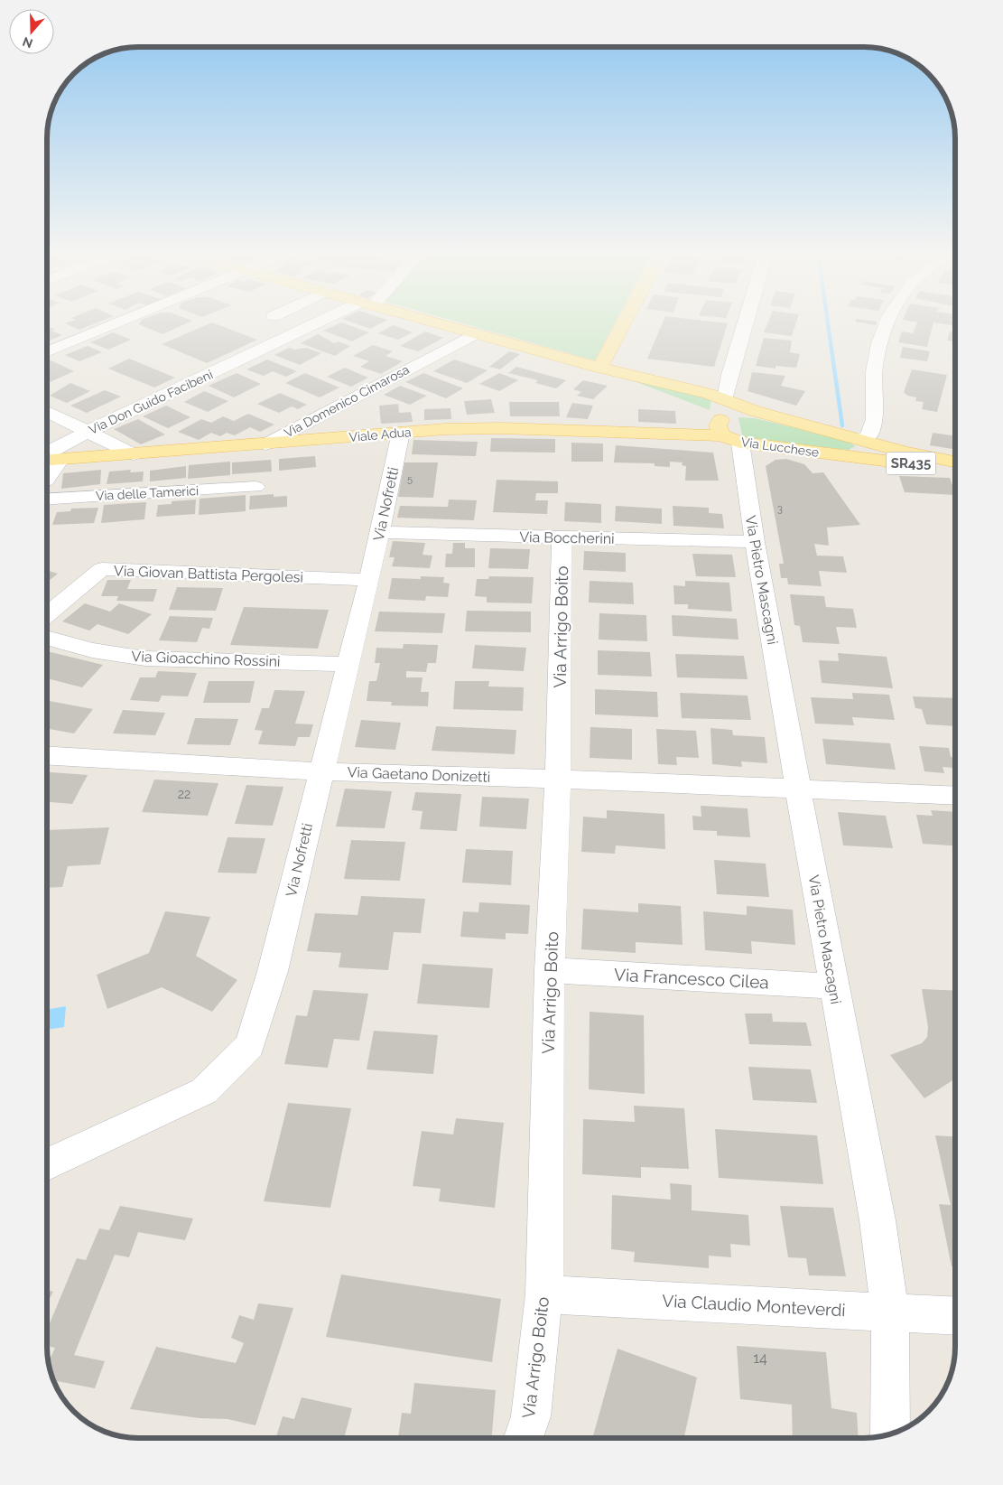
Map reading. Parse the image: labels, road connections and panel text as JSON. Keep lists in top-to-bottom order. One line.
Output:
{"streets":{"main road":["Viale Adua","Via Lucchese","SR435"],"street":["Via Domenico Cimarosa","Via Don Guido Facibeni","Via delle Tamerici","Via Nofretti","Via Boccherini","Via Giovan Battista Pergolesi","Via Pietro Mascagni","Via Arrigo Boito","Via Gioacchino Rossini","Via Gaetano Donizetti","Via Francesco Cilea","Via Claudio Monteverdi"]},"crossings":[["Via Domenico Cimarosa","Viale Adua"],["Viale Adua","Via Lucchese"],["Viale Adua","Via Nofretti"],["Viale Adua","Via Pietro Mascagni"],["Via Lucchese","SR435"],["Via Lucchese","Via Pietro Mascagni"],["Via Nofretti","Via Boccherini"],["Via Nofretti","Via Giovan Battista Pergolesi"],["Via Nofretti","Via Gioacchino Rossini"],["Via Nofretti","Via Gaetano Donizetti"],["Via Boccherini","Via Pietro Mascagni"],["Via Boccherini","Via Arrigo Boito"],["Via Pietro Mascagni","Via Gaetano Donizetti"],["Via Pietro Mascagni","Via Francesco Cilea"],["Via Pietro Mascagni","Via Claudio Monteverdi"],["Via Arrigo Boito","Via Gaetano Donizetti"],["Via Arrigo Boito","Via Francesco Cilea"],["Via Arrigo Boito","Via Claudio Monteverdi"]],"house_numbers":["5","3","22","14"],"north":"bottom"}
